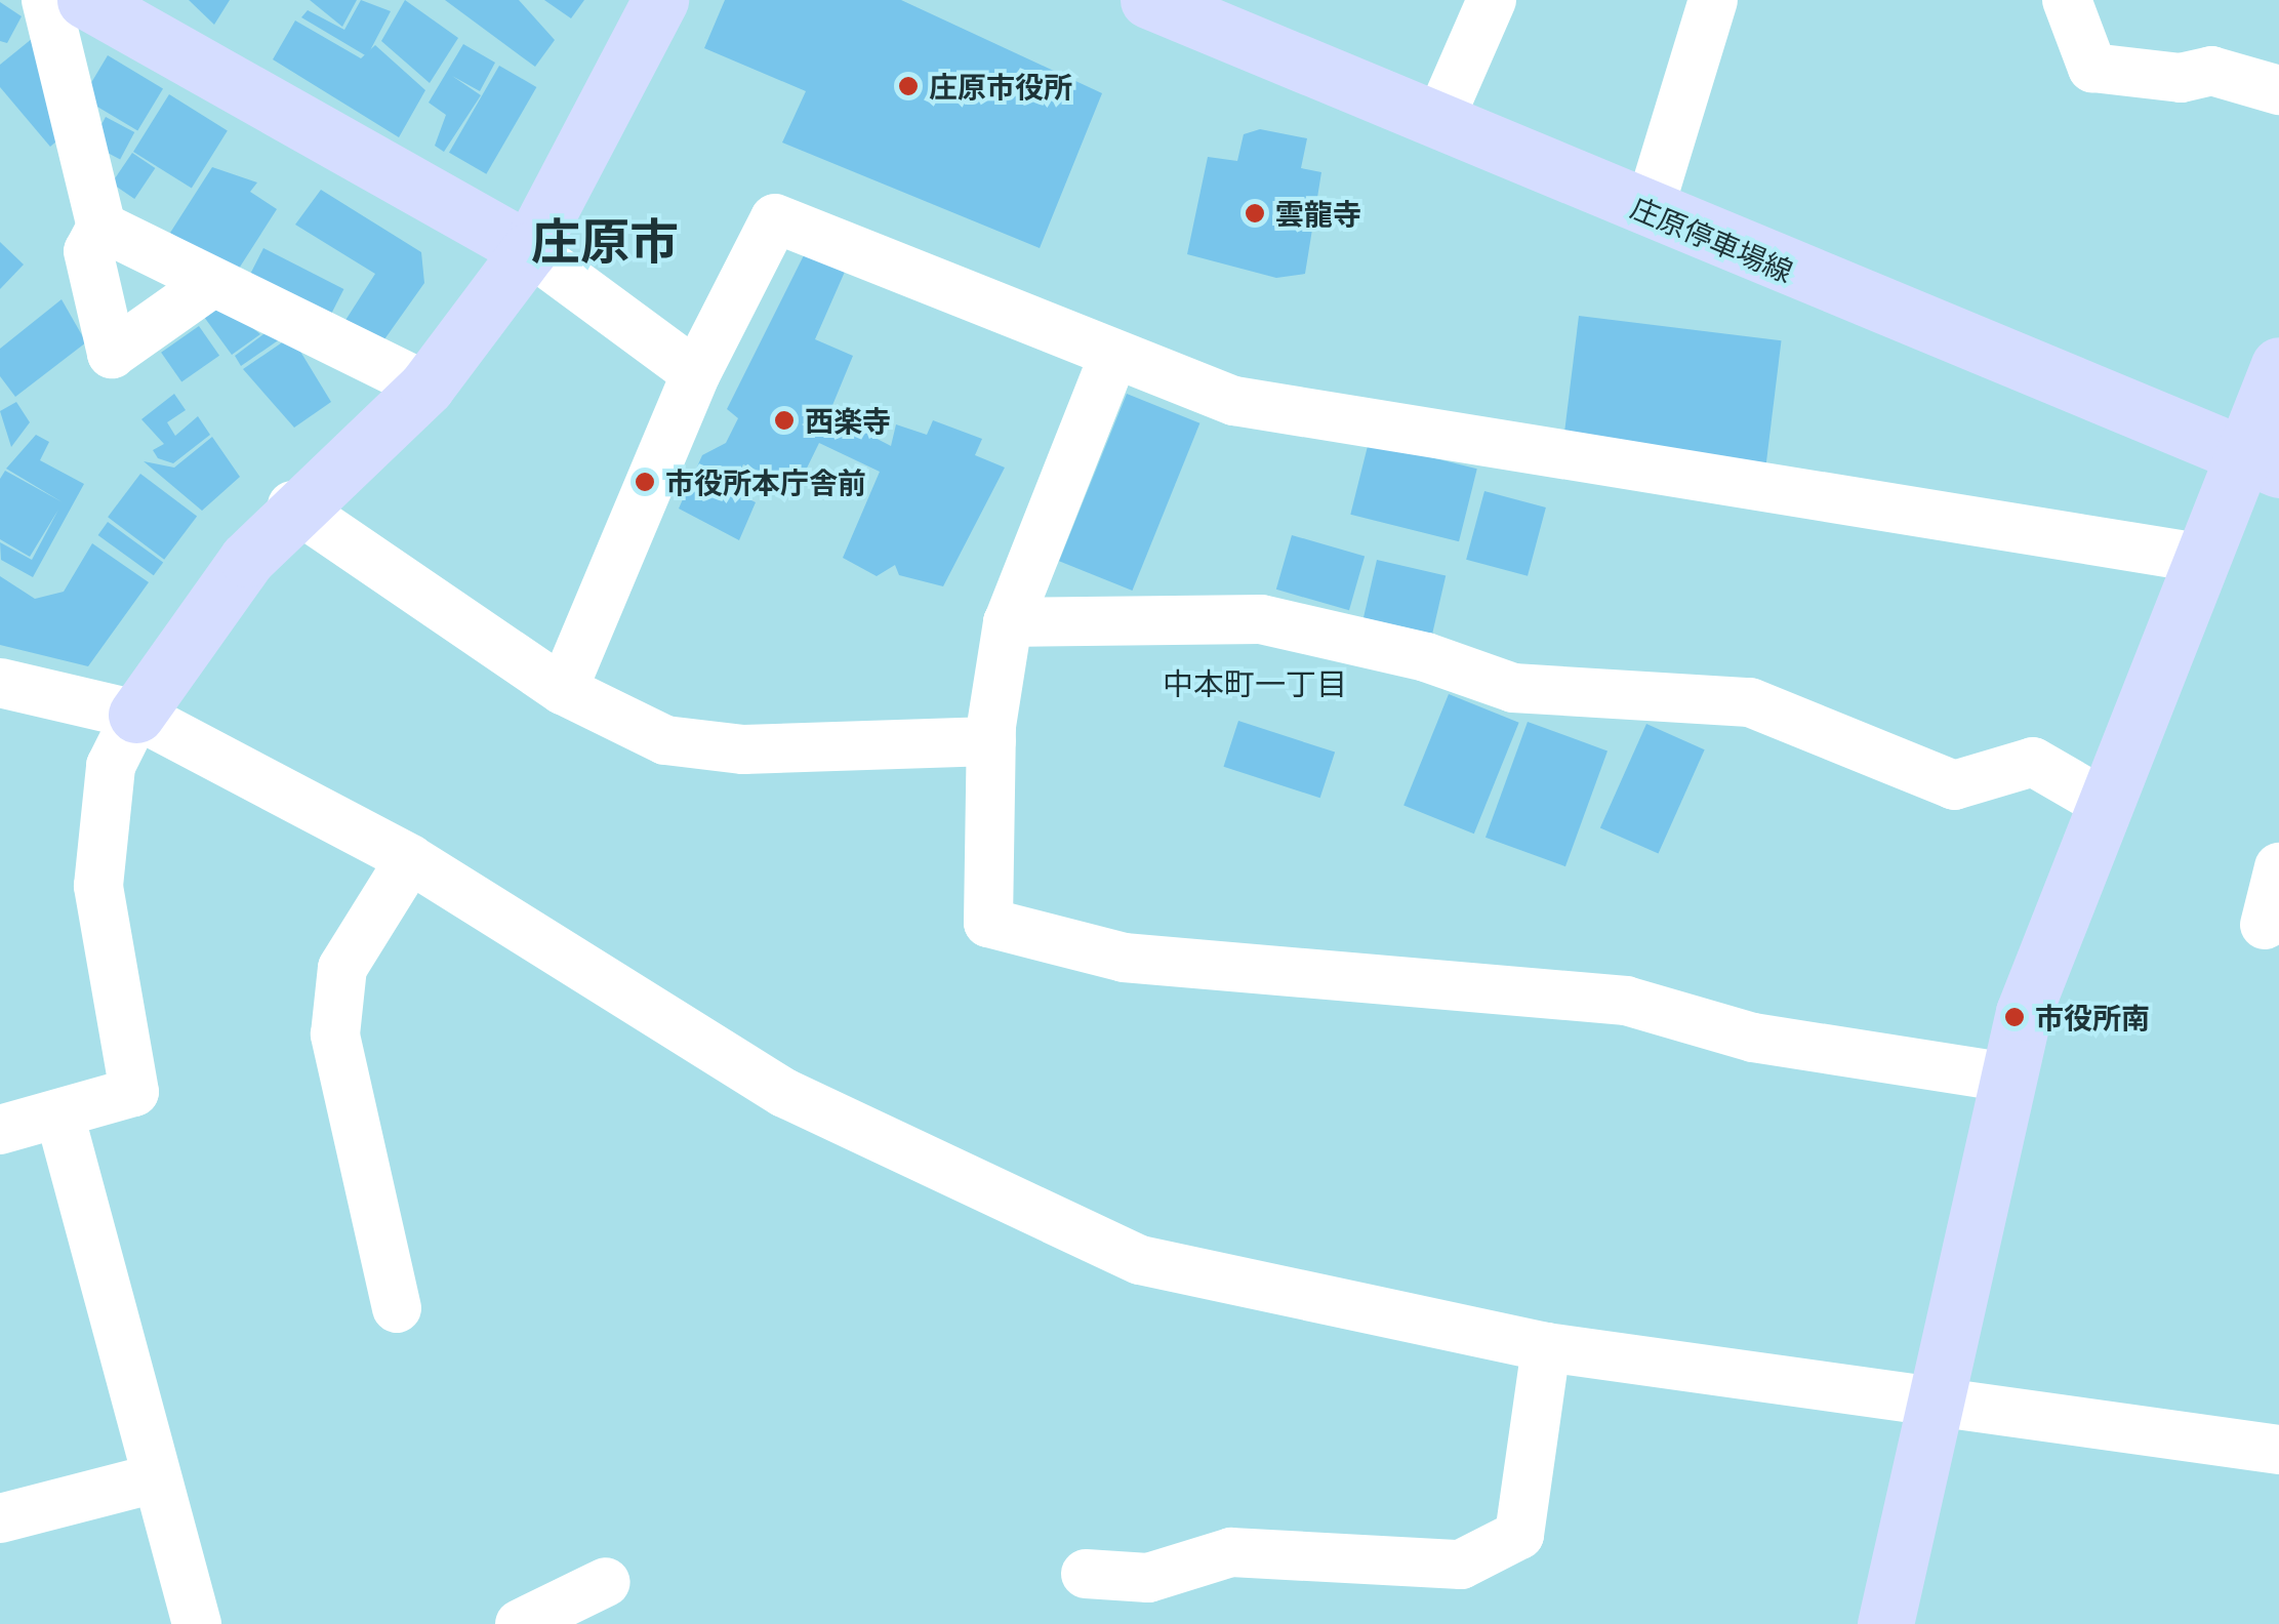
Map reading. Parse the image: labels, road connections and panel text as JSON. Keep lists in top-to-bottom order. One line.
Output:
{"streets":{"street":["庄原停車場線"]},"districts":["庄原市","中本町一丁目"],"places":["庄原市役所","雲龍寺","西楽寺","市役所本庁舎前","市役所南"]}
